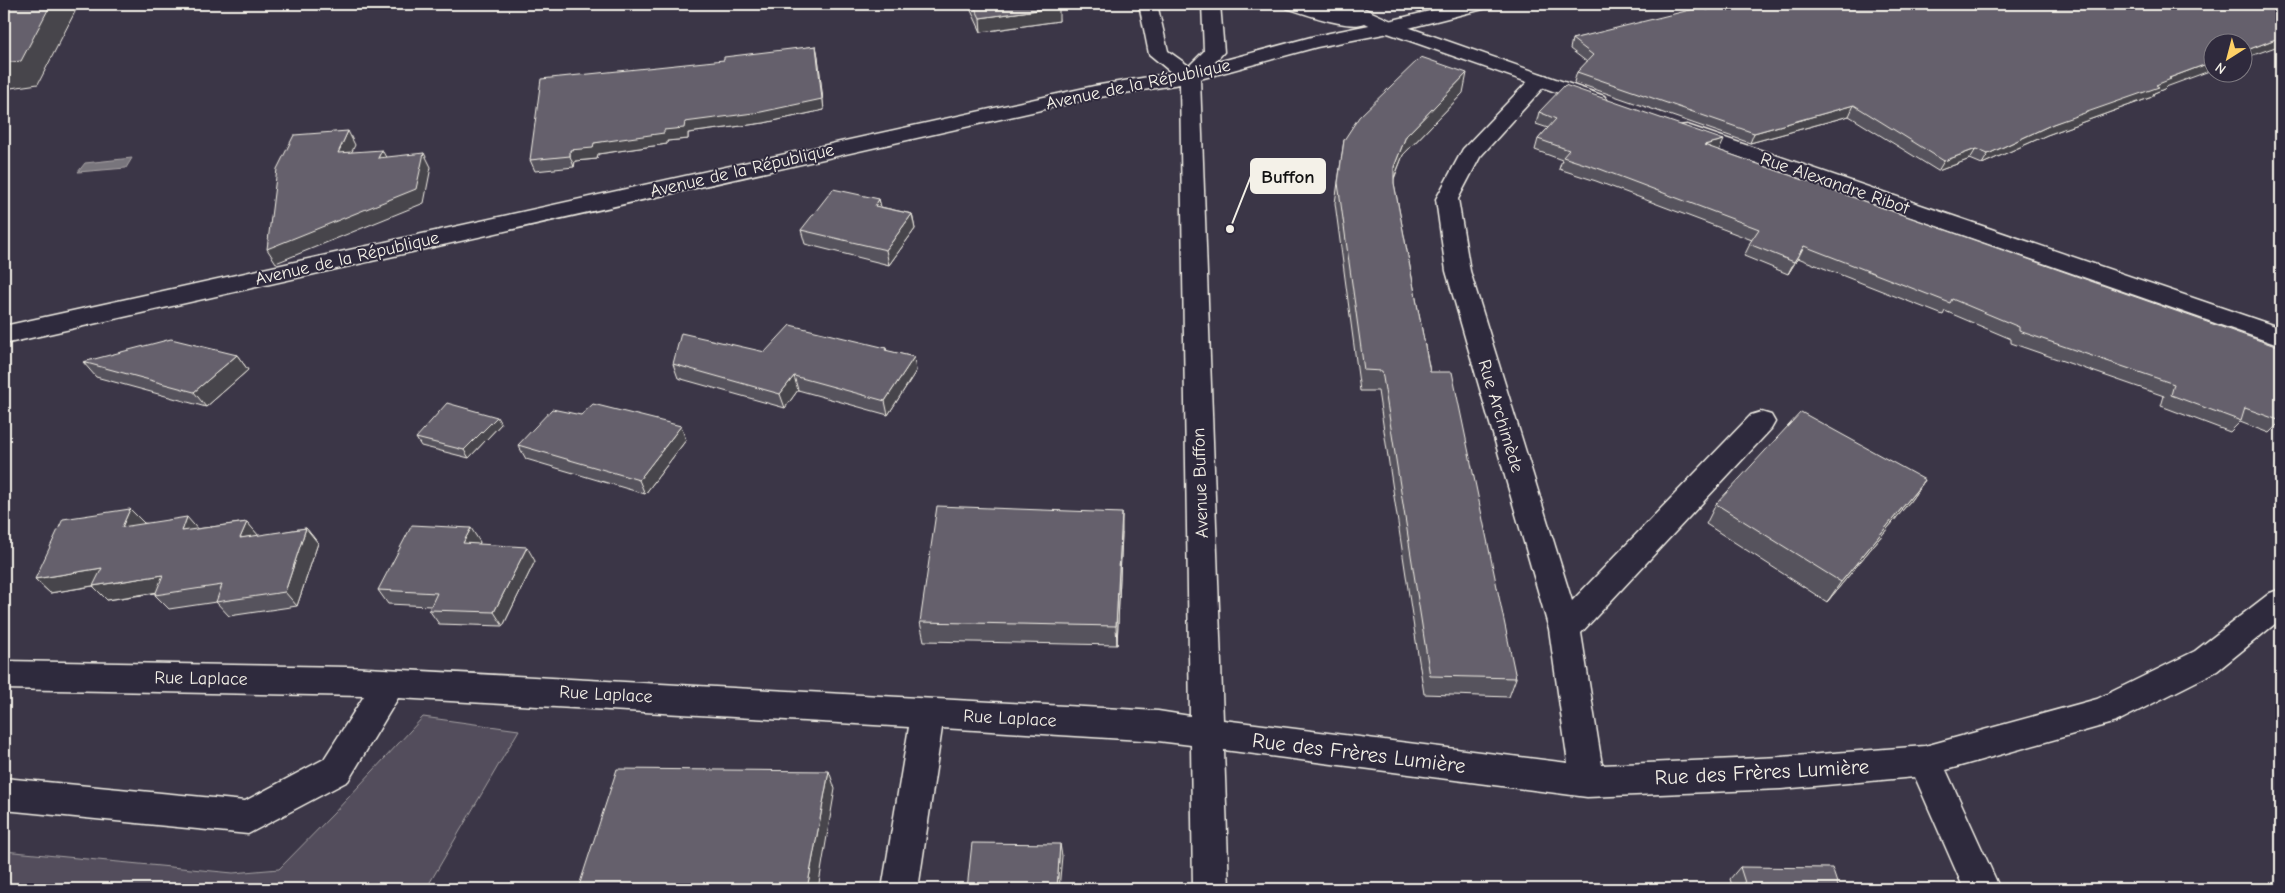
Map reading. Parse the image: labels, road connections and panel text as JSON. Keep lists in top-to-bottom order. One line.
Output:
{"streets":{"street":["Avenue de la République","Rue Alexandre Ribot","Rue Archimède","Avenue Buffon","Rue Laplace","Rue des Frères Lumière"]},"crossings":[["Avenue de la République","Avenue Buffon"],["Rue Archimède","Rue des Frères Lumière"],["Avenue Buffon","Rue Laplace"],["Avenue Buffon","Rue des Frères Lumière"],["Rue Laplace","Rue des Frères Lumière"]],"places":["Buffon"],"north":"bottom left"}
